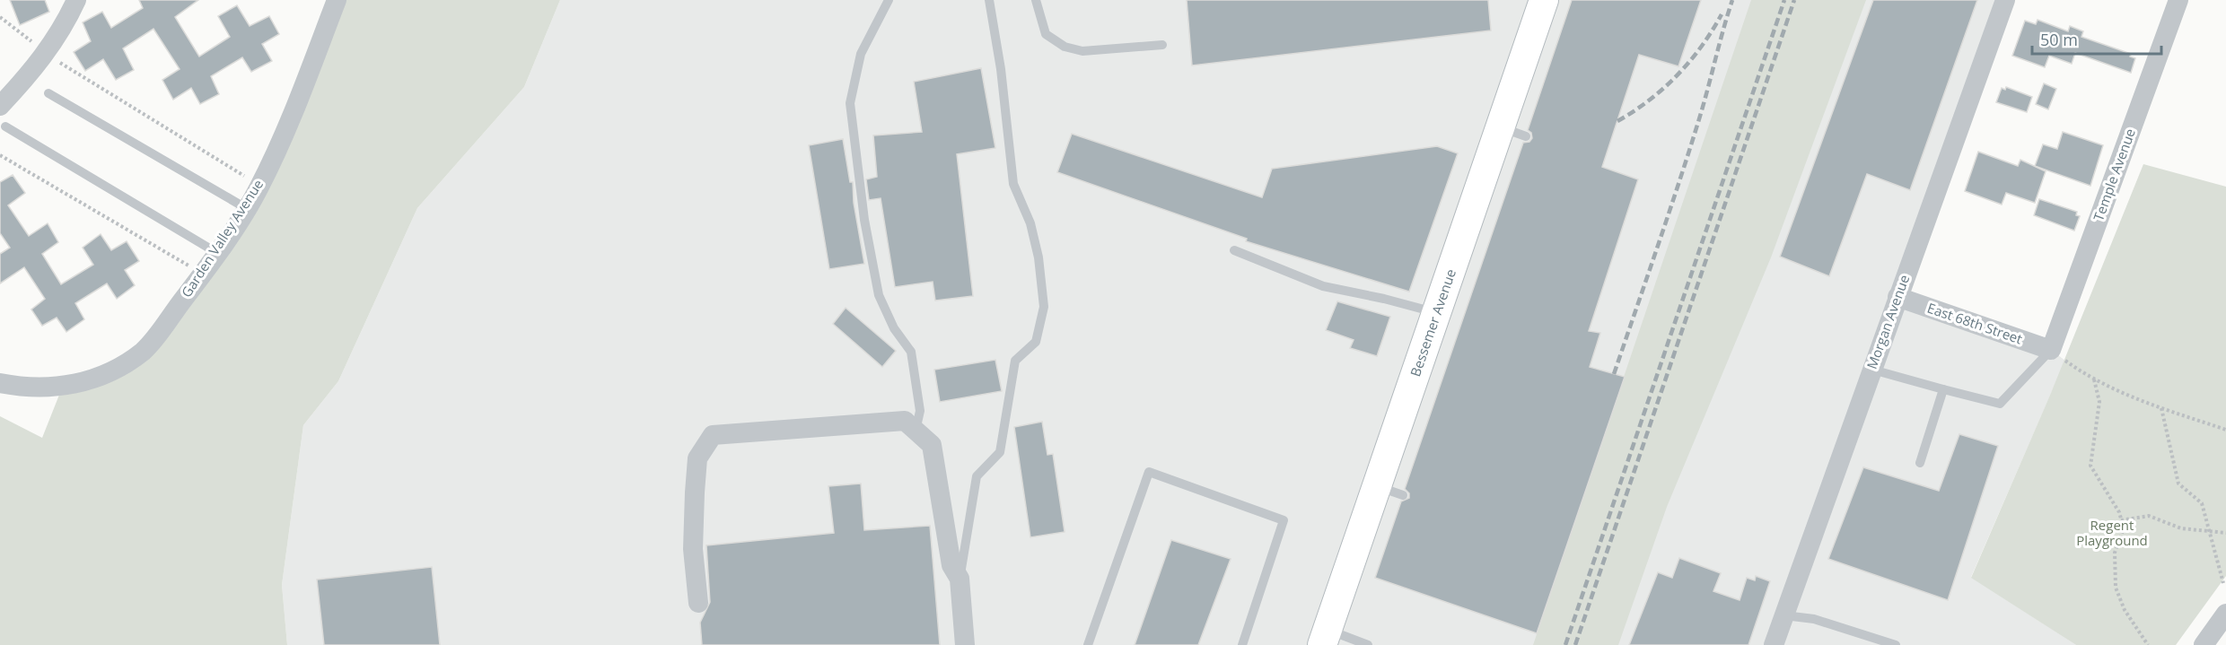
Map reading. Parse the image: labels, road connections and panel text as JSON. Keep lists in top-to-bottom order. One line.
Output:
{"streets":{"street":["Temple Avenue","Garden Valley Avenue","Morgan Avenue","Bessemer Avenue","East 68th Street"]},"crossings":[["Temple Avenue","East 68th Street"],["Morgan Avenue","East 68th Street"]],"parks":["Regent Playground"],"scale_bar":"50 m"}
